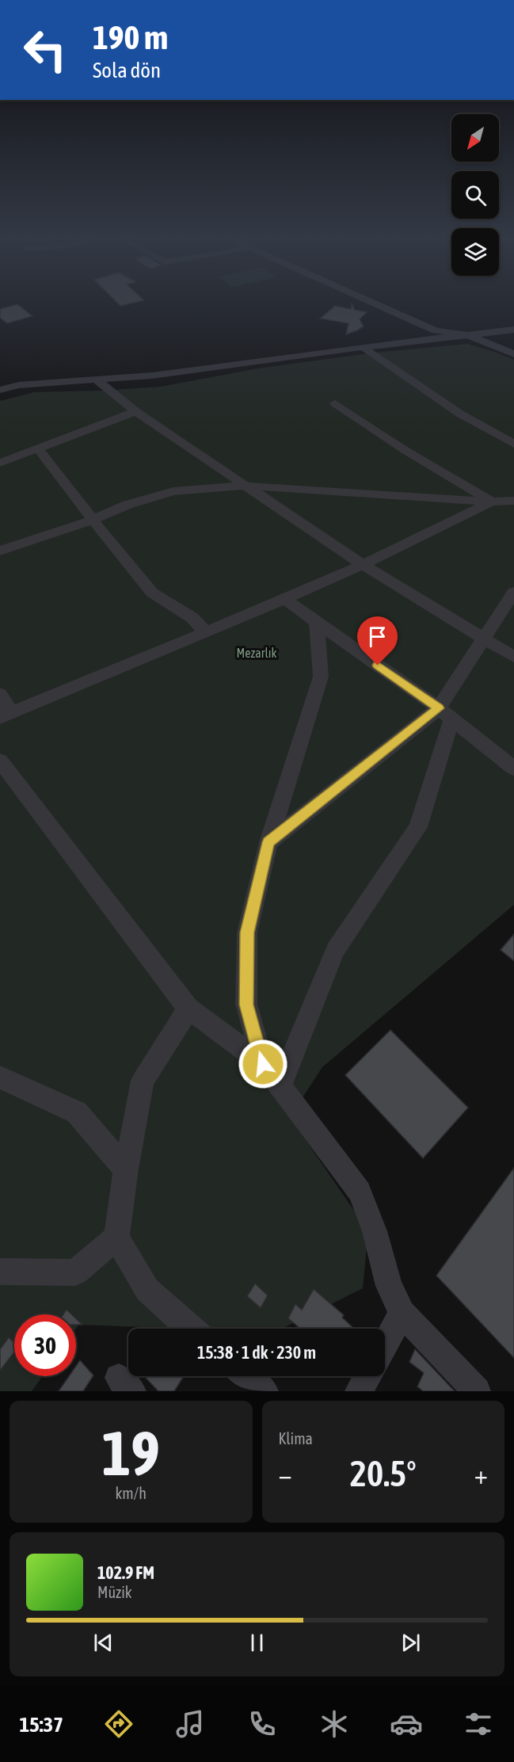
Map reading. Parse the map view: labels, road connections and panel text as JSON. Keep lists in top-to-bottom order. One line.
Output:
{"parks":["Mezarlık"],"north":"bottom left","page":{"turn":["190 m","Sola dön"],"limit":"30","trip":"15:38 · 1 dk · 230 m","tile":[["19","km/h"],"Klima"],"heat":["−","20.5°","+"],"song":["102.9 FM","Müzik"],"tabs":"15:37"}}
